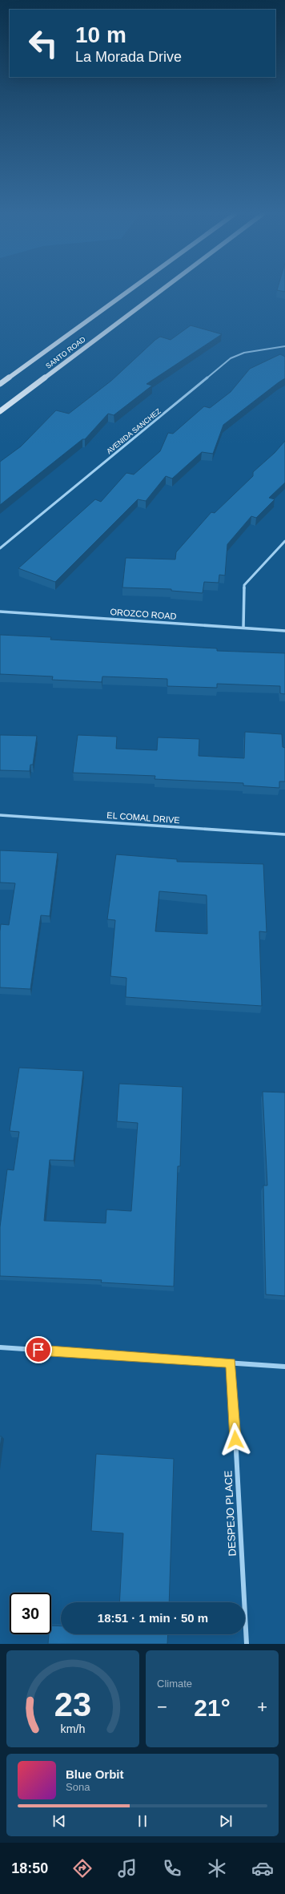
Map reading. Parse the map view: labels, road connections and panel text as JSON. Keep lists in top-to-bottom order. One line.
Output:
{"streets":{"main road":["SANTO ROAD"],"street":["AVENIDA SANCHEZ","OROZCO ROAD","EL COMAL DRIVE","DESPEJO PLACE"]},"page":{"turn":["10 m","La Morada Drive"],"limit":"30","trip":"18:51 · 1 min · 50 m","tile":"Climate","heat":["−","21°","+"],"song":["Blue Orbit","Sona"],"tabs":"18:50","gauge":["23","km/h"]}}
